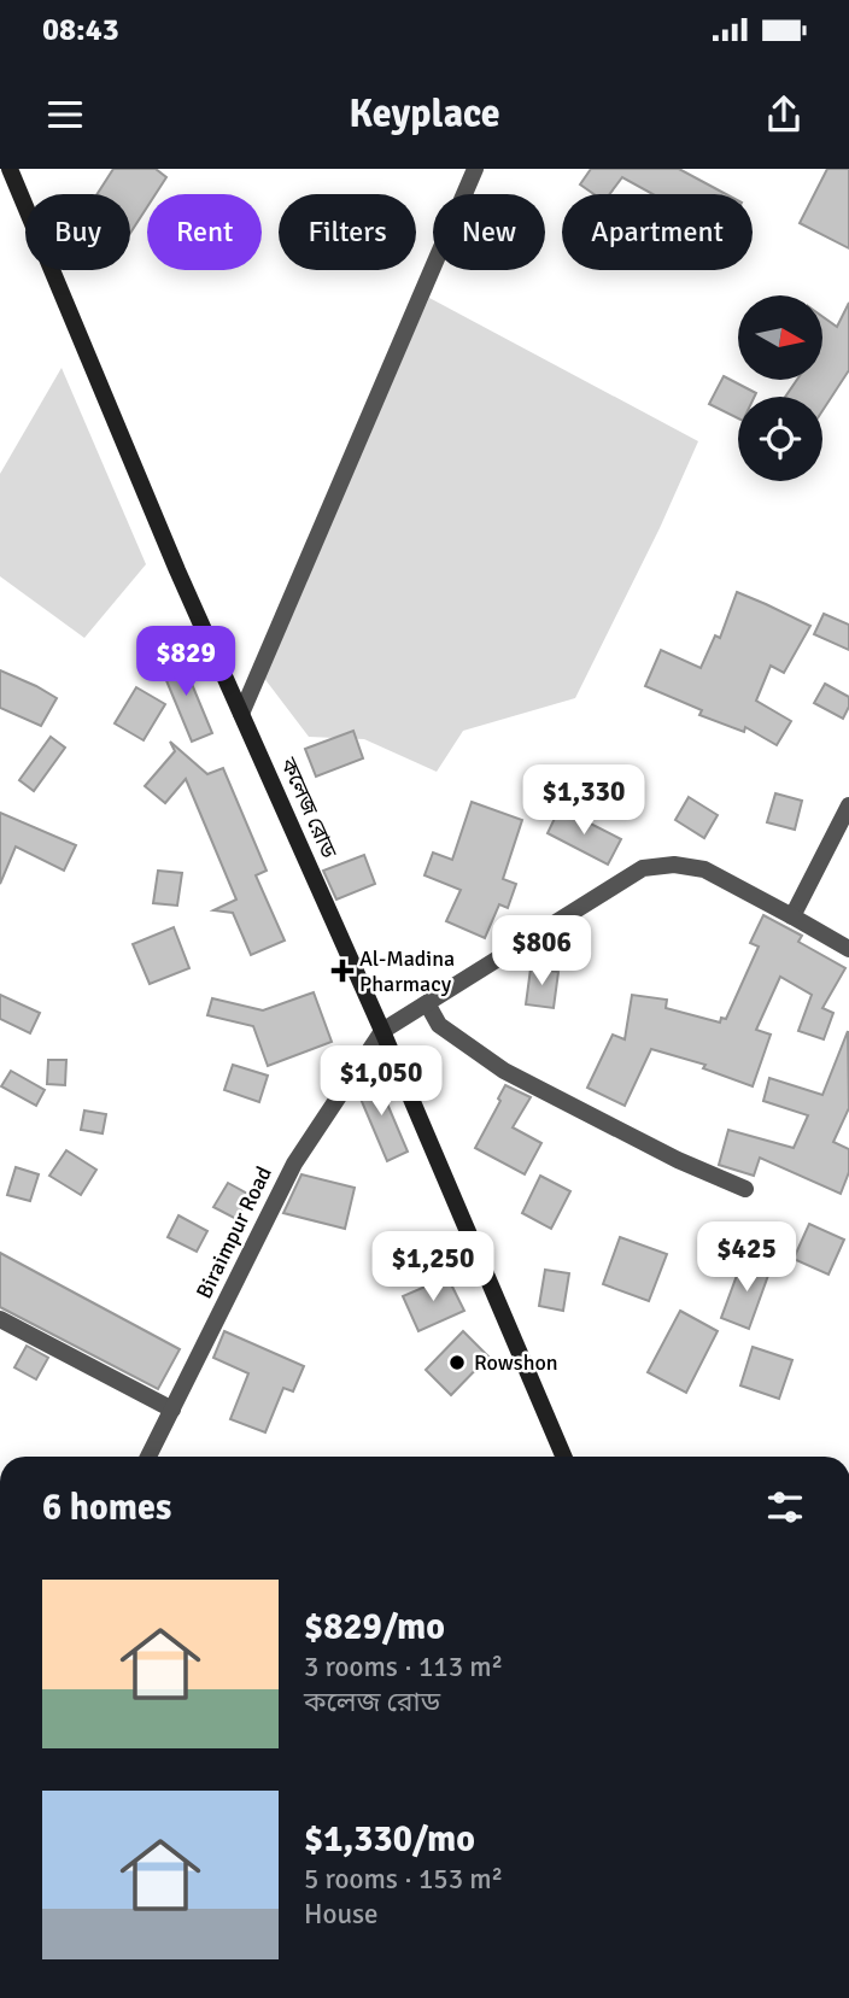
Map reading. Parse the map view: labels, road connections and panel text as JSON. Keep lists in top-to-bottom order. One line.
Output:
{"streets":{"main road":["কলেজ রোড"],"street":["Biraimpur Road"]},"crossings":[["কলেজ রোড","Biraimpur Road"]],"places":{"health":["Al-Madina Pharmacy"],"other":["Rowshon"]},"north":"right","page":{"status":"08:43","header":"Keyplace","chip":["Buy","Rent","Filters","New","Apartment"],"price":["$829","$1,330","$806","$1,050","$425","$1,250"],"heading":"6 homes","list":[{"name":"$829/mo","note":"3 rooms · 113 m² · কলেজ রোড"},{"name":"$1,330/mo","note":"5 rooms · 153 m² · House"}]}}
